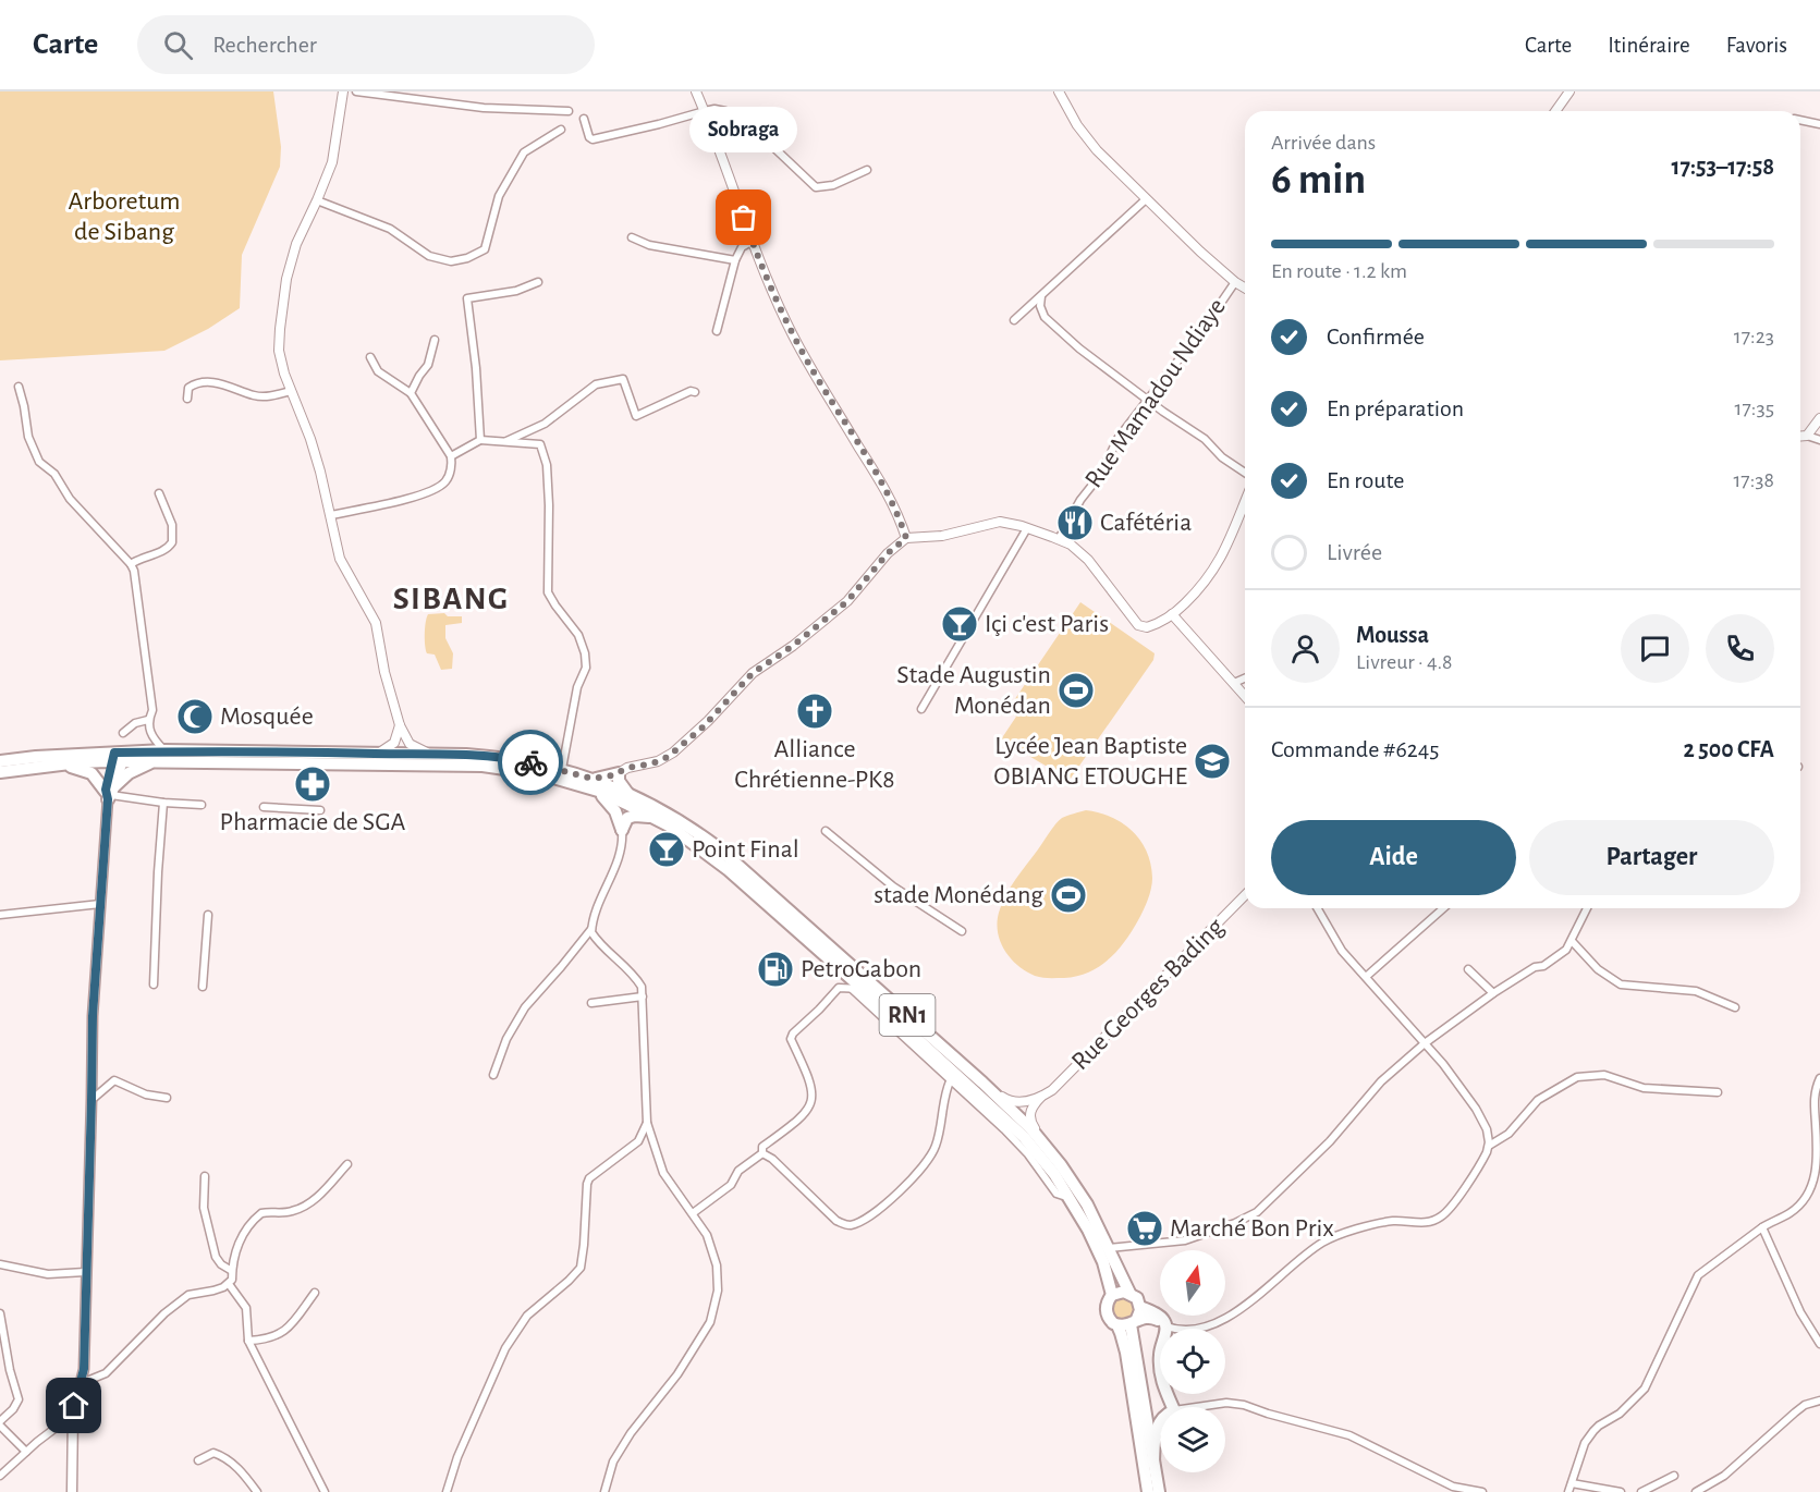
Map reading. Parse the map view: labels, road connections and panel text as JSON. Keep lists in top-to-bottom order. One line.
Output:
{"streets":{"highway":["RN1"],"street":["Rue Mamadou Ndiaye","Rue Georges Bading"]},"districts":["SIBANG"],"parks":["Arboretum de Sibang"],"places":{"other":["Sobraga"],"restaurant":["Cafétéria"],"bar":["Içi c'est Paris","Point Final"],"sports":["Stade Augustin Monédan","stade Monédang"],"church":["Alliance Chrétienne-PK8"],"mosque":["Mosquée"],"school or university":["Lycée Jean Baptiste OBIANG ETOUGHE"],"pharmacy":["Pharmacie de SGA"],"fuel station":["PetroGabon"],"supermarket":["Marché Bon Prix"]},"north":"top","page":{"header":"Carte","search":"Rechercher","nav":["Carte","Itinéraire","Favoris"],"bubble":"Sobraga","heading":["6 min","Arrivée dans","17:53–17:58"],"panel":["Moussa","Livreur · 4.8","Commande #6245","2 500 CFA"],"bar":"En route · 1.2 km","list":[["Confirmée","17:23"],["En préparation","17:35"],["En route","17:38"],"Livrée"],"buttons":["Aide","Partager"]}}
